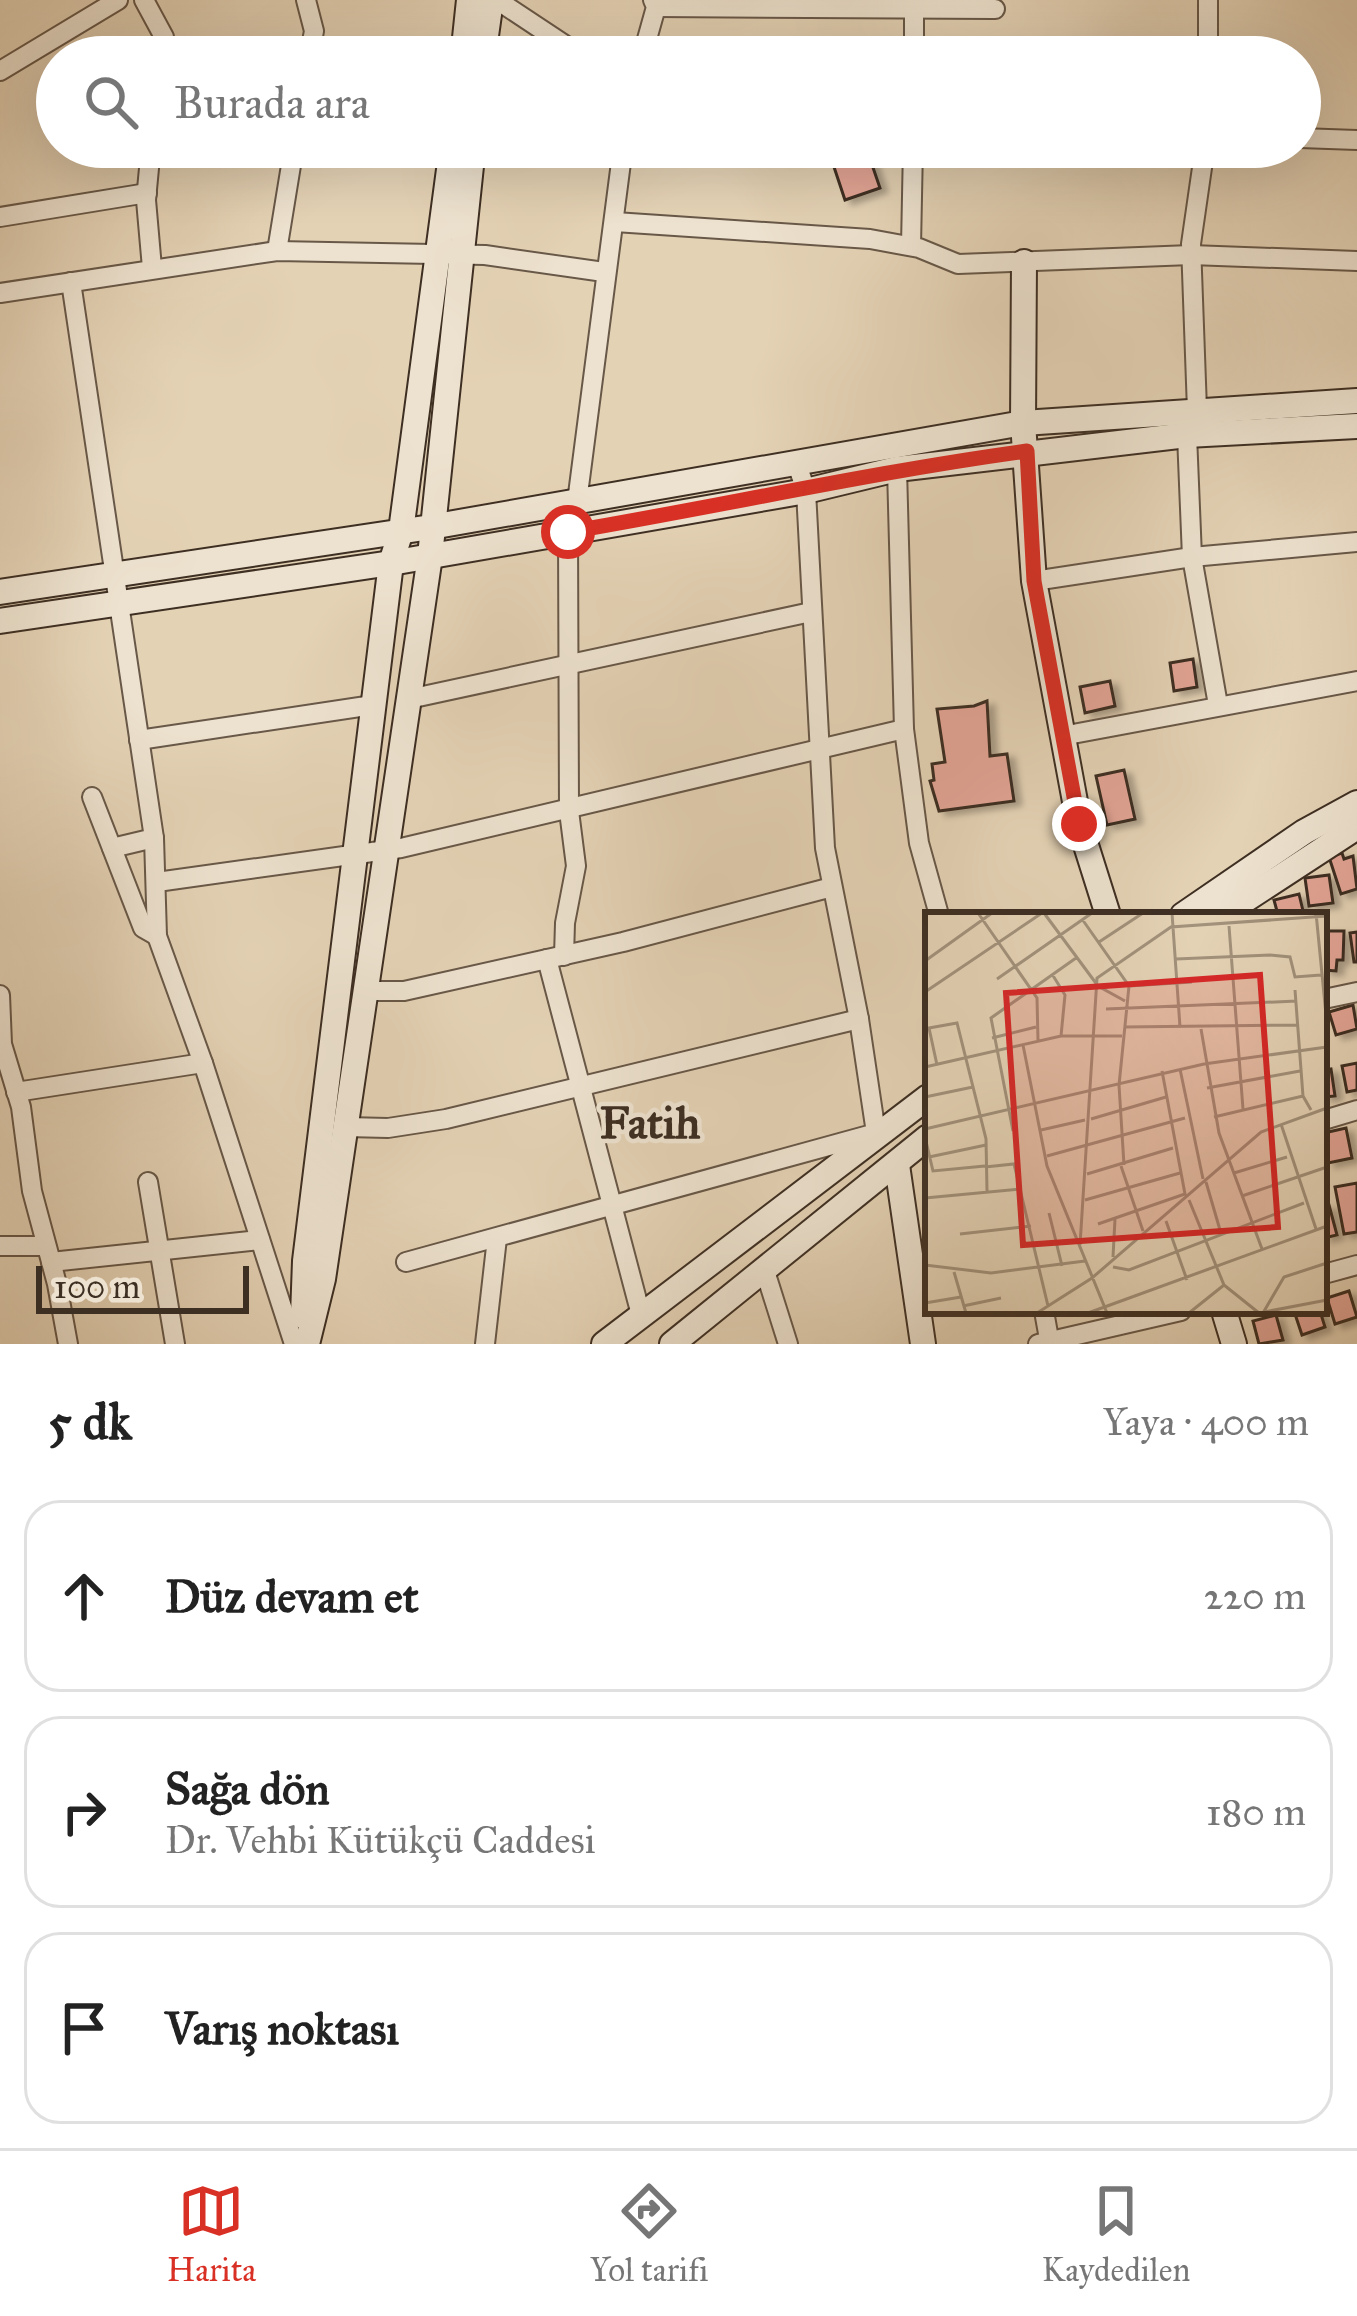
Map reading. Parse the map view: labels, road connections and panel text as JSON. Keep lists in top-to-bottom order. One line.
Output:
{"districts":["Fatih"],"scale_bar":"100 m","page":{"search":"Burada ara","scale":"100 m","heading":["5 dk","Yaya · 400 m"],"list":[["Düz devam et","220 m"],["Sağa dön","Dr. Vehbi Kütükçü Caddesi","180 m"],"Varış noktası"],"nav":["Harita","Yol tarifi","Kaydedilen"]}}
